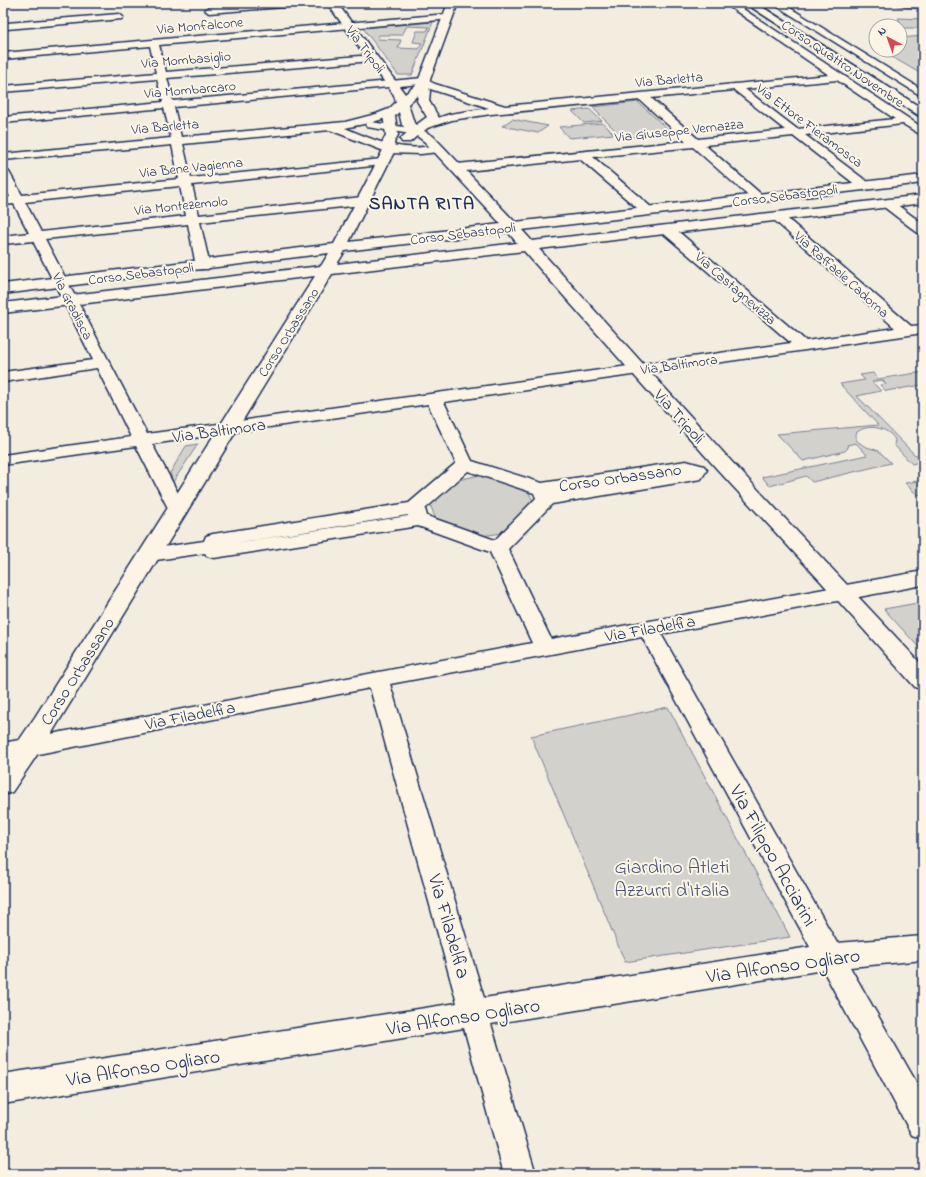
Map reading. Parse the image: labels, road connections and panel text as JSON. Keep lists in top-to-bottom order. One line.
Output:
{"streets":{"street":["Via Monfalcone","Via Tripoli","Via Mombasiglio","Corso Quattro Novembre","Via Barletta","Via Mombarcaro","Via Ettore Fieramosca","Via Giuseppe Vernazza","Via Bene Vagienna","Corso Sebastopoli","Via Montezemolo","Via Raffaele Cadorna","Via Castagnevizza","Via Gradisca","Corso Orbassano","Via Baltimora","Via Filadelfia","Via Filippo Acciarini","Via Alfonso Ogliaro"]},"crossings":[["Via Monfalcone","Via Tripoli"],["Via Tripoli","Via Mombasiglio"],["Via Tripoli","Via Mombarcaro"],["Via Tripoli","Via Giuseppe Vernazza"],["Via Tripoli","Corso Sebastopoli"],["Via Tripoli","Corso Orbassano"],["Via Tripoli","Via Baltimora"],["Via Tripoli","Via Filadelfia"],["Corso Quattro Novembre","Via Barletta"],["Corso Quattro Novembre","Via Giuseppe Vernazza"],["Via Barletta","Via Ettore Fieramosca"],["Via Ettore Fieramosca","Via Giuseppe Vernazza"],["Via Ettore Fieramosca","Corso Sebastopoli"],["Via Bene Vagienna","Via Gradisca"],["Via Bene Vagienna","Corso Orbassano"],["Corso Sebastopoli","Via Raffaele Cadorna"],["Corso Sebastopoli","Via Castagnevizza"],["Corso Sebastopoli","Via Gradisca"],["Corso Sebastopoli","Corso Orbassano"],["Via Montezemolo","Via Gradisca"],["Via Montezemolo","Corso Orbassano"],["Via Raffaele Cadorna","Via Baltimora"],["Via Castagnevizza","Via Baltimora"],["Via Gradisca","Via Baltimora"],["Corso Orbassano","Via Baltimora"],["Corso Orbassano","Via Filadelfia"],["Via Filadelfia","Via Filippo Acciarini"],["Via Filadelfia","Via Alfonso Ogliaro"],["Via Filippo Acciarini","Via Alfonso Ogliaro"]],"districts":["SANTA RITA"],"parks":["Giardino Atleti Azzurri d'Italia"],"north":"top left"}
